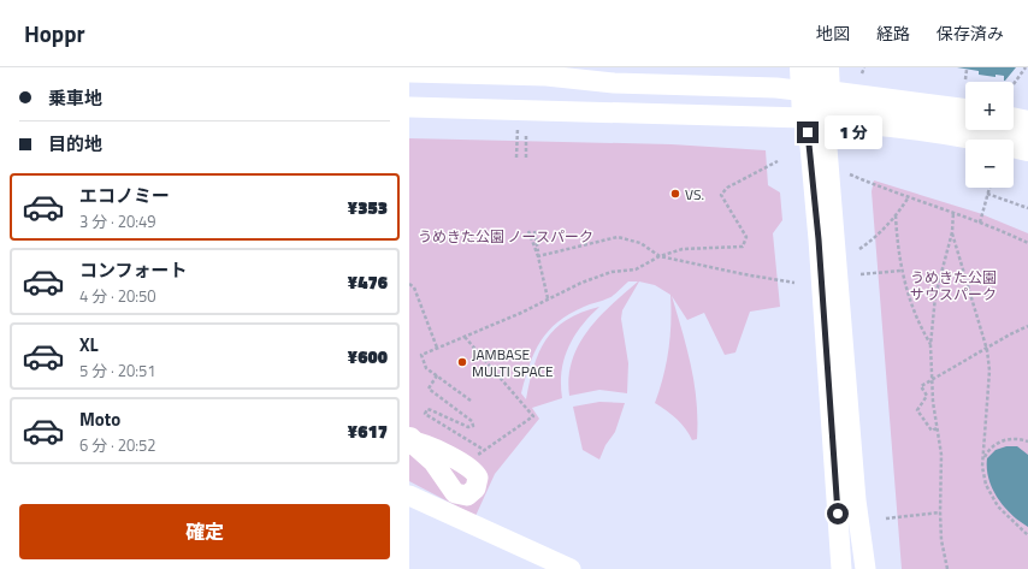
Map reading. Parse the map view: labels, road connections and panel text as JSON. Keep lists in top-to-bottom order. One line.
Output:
{"parks":["うめきた公園 ノースパーク","うめきた公園 サウスパーク"],"places":["VS.","JAMBASE MULTI SPACE"],"page":{"header":"Hoppr","nav":["地図","経路","保存済み"],"banner":["乗車地","目的地"],"map_buttons":["+","−"],"bubble":"1 分","list":[{"name":"エコノミー","note":"3 分 · 20:49","value":"¥353"},{"name":"コンフォート","note":"4 分 · 20:50","value":"¥476"},{"name":"XL","note":"5 分 · 20:51","value":"¥600"},{"name":"Moto","note":"6 分 · 20:52","value":"¥617"}],"buttons":"確定"}}
